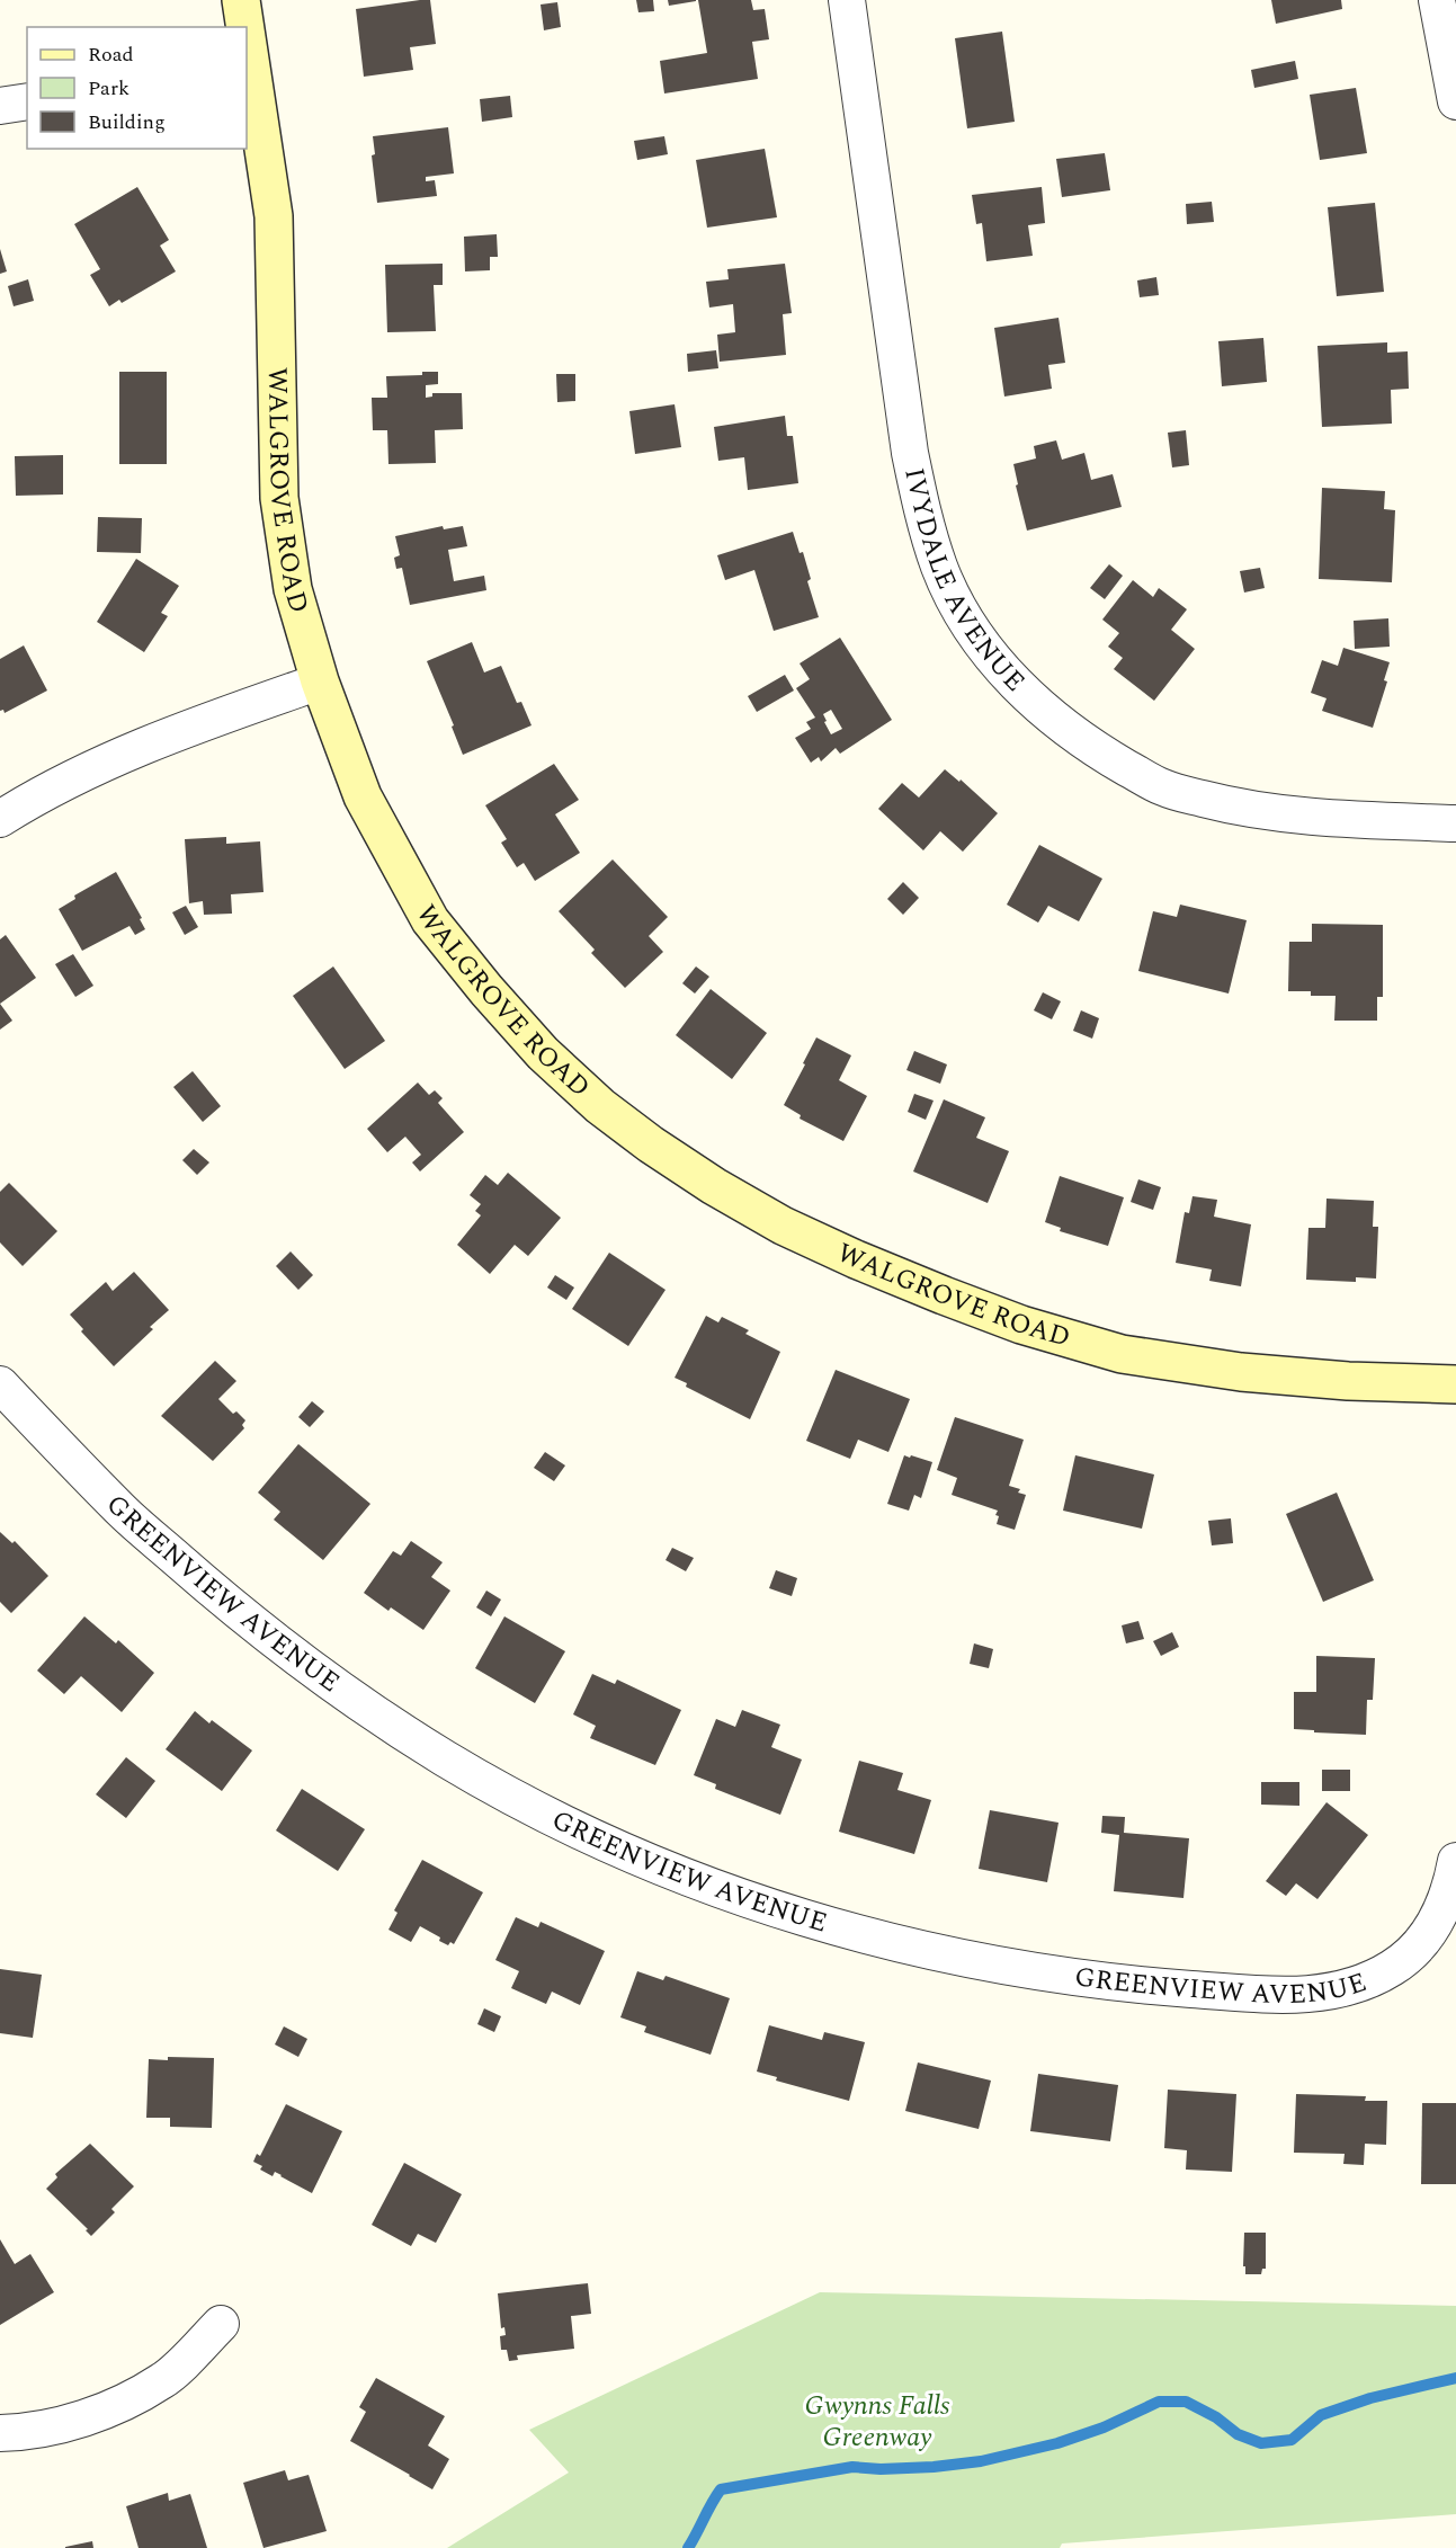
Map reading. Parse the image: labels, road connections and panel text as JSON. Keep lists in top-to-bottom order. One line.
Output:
{"streets":{"street":["WALGROVE ROAD","IVYDALE AVENUE","GREENVIEW AVENUE"]},"parks":["Gwynns Falls Greenway"],"legend":["Road","Park","Building"]}
